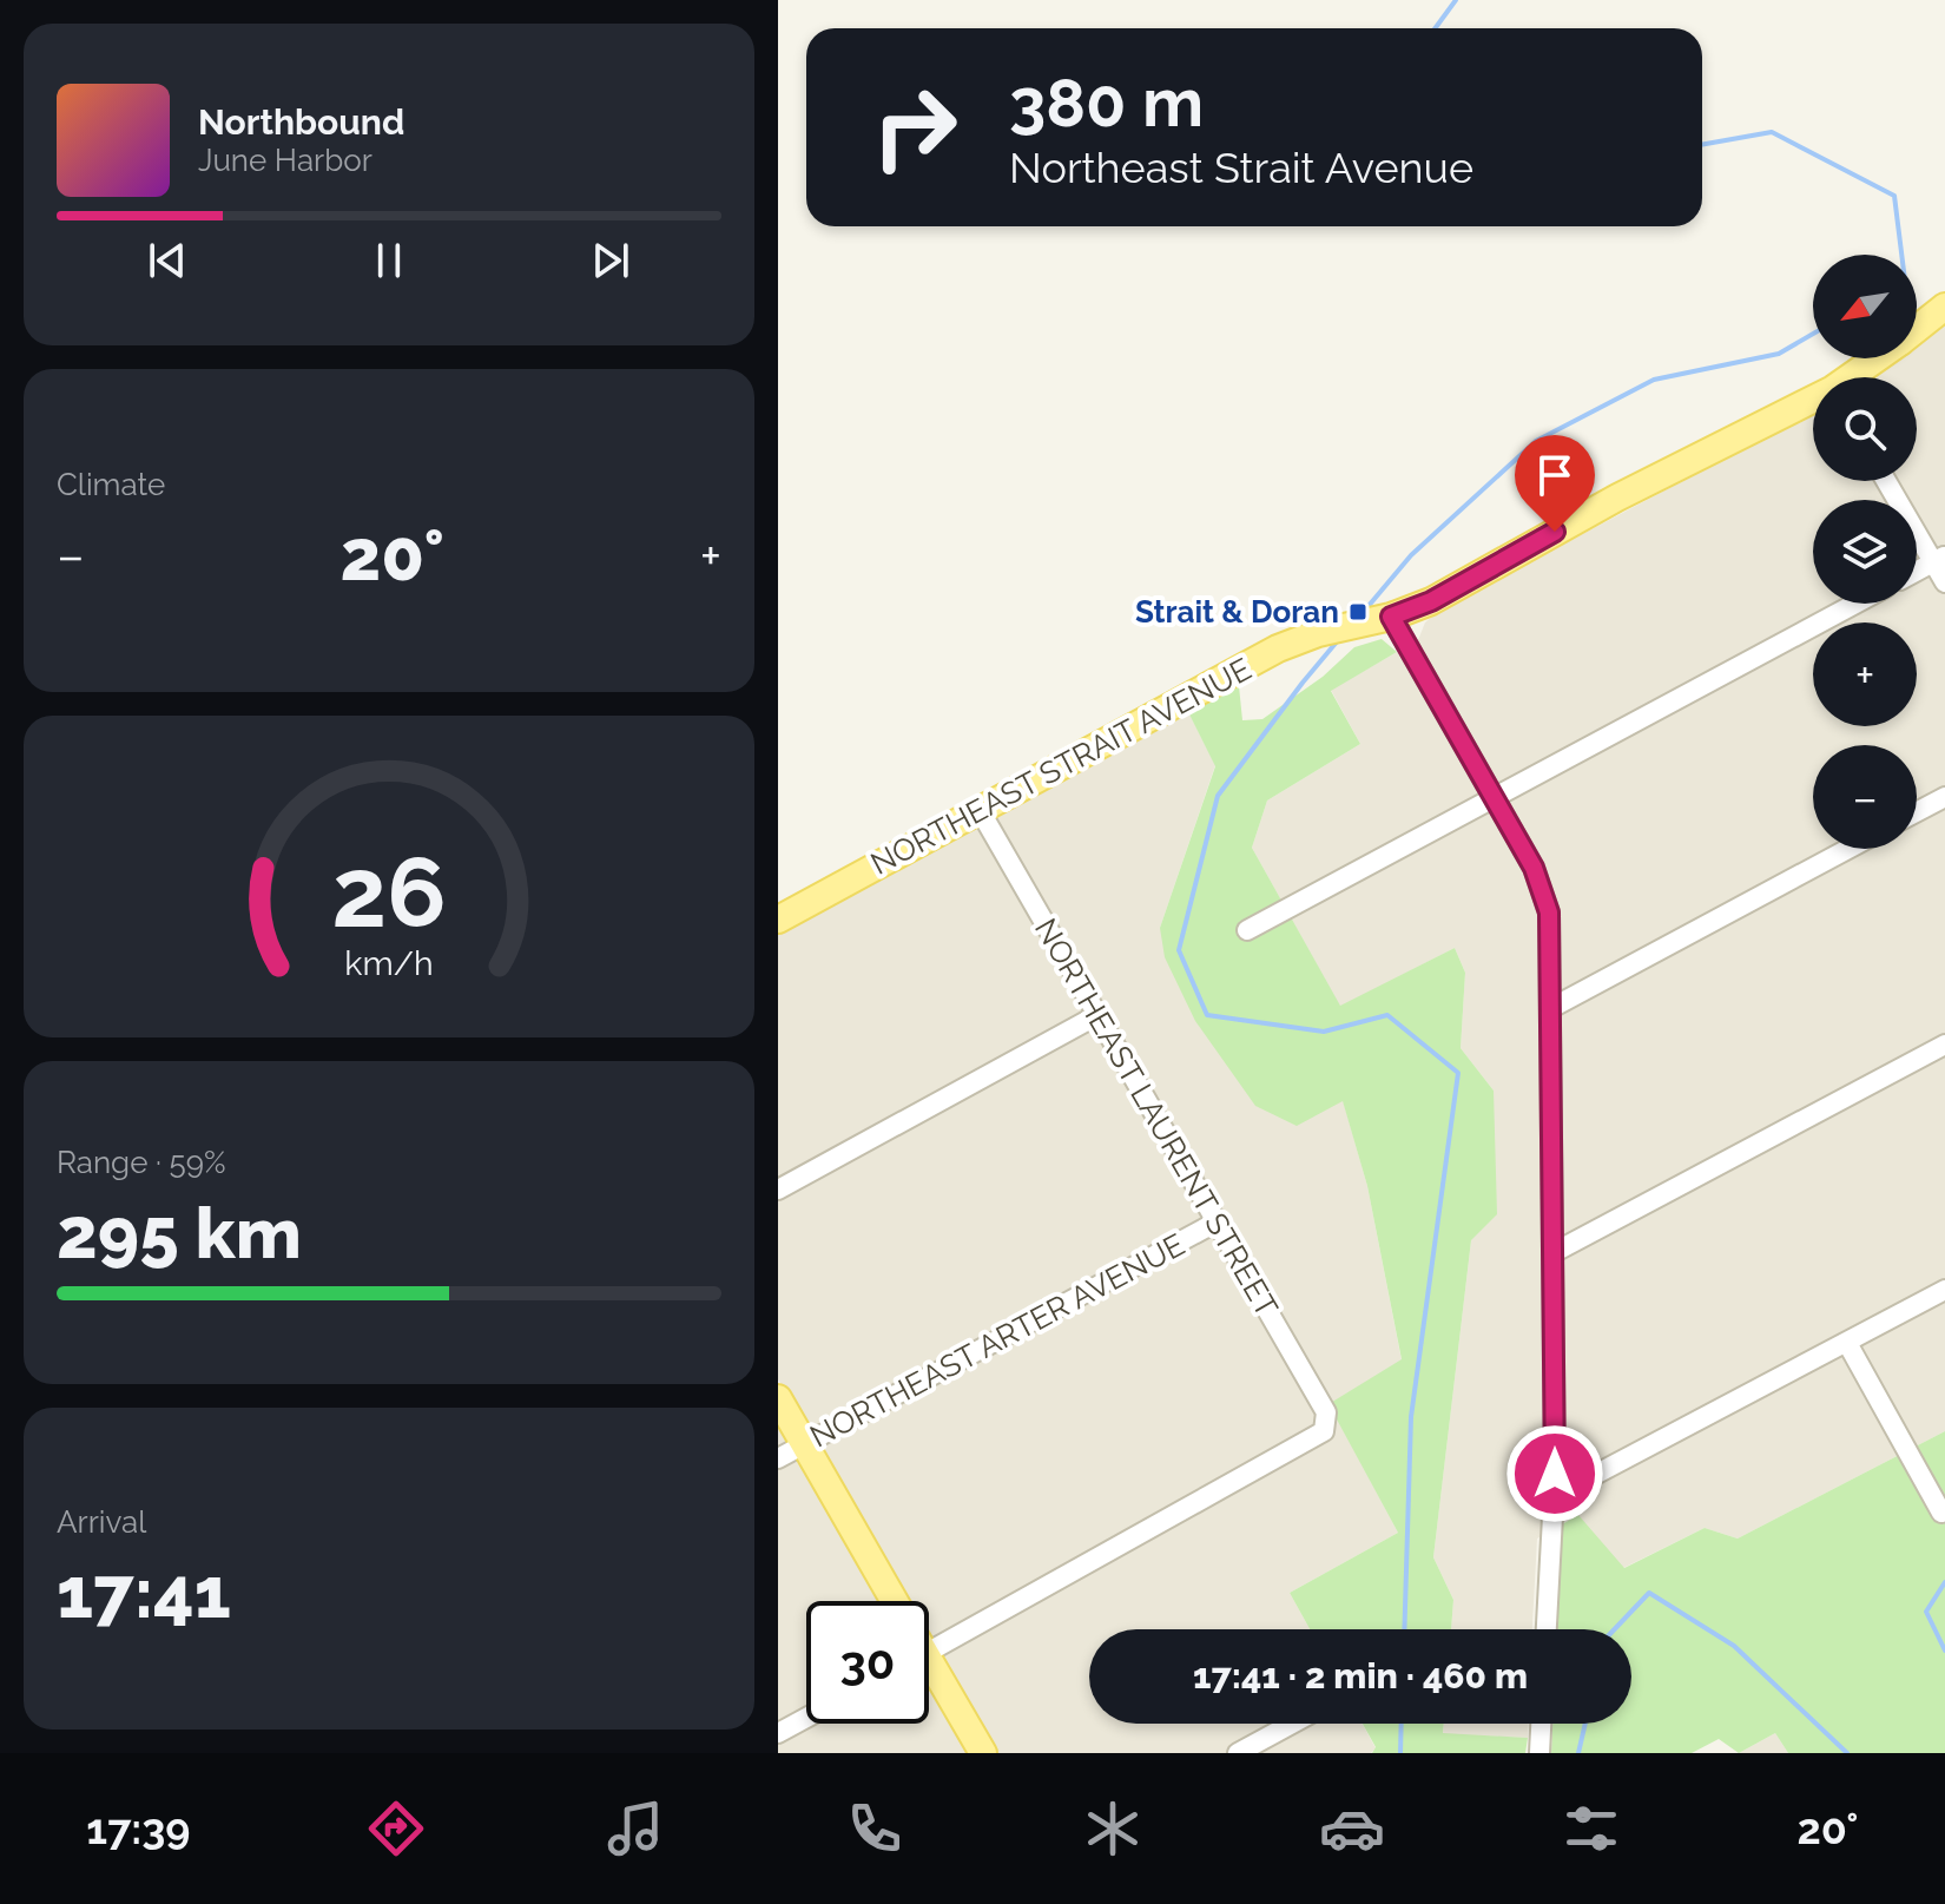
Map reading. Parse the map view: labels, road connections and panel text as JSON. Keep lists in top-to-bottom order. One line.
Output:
{"streets":{"main road":["NORTHEAST STRAIT AVENUE"],"street":["NORTHEAST LAURENT STREET","NORTHEAST ARTER AVENUE"]},"crossings":[["NORTHEAST STRAIT AVENUE","NORTHEAST LAURENT STREET"],["NORTHEAST LAURENT STREET","NORTHEAST ARTER AVENUE"]],"places":{"transit":["Strait & Doran"]},"north":"bottom left","page":{"turn":["380 m","Northeast Strait Avenue"],"song":["Northbound","June Harbor"],"map_buttons":["+","−"],"tile":["Climate",["Range · 59%","295 km"],["Arrival","17:41"]],"heat":["−","20°","+"],"limit":"30","trip":"17:41 · 2 min · 460 m","tabs":["17:39","20°"],"gauge":["26","km/h"]}}
